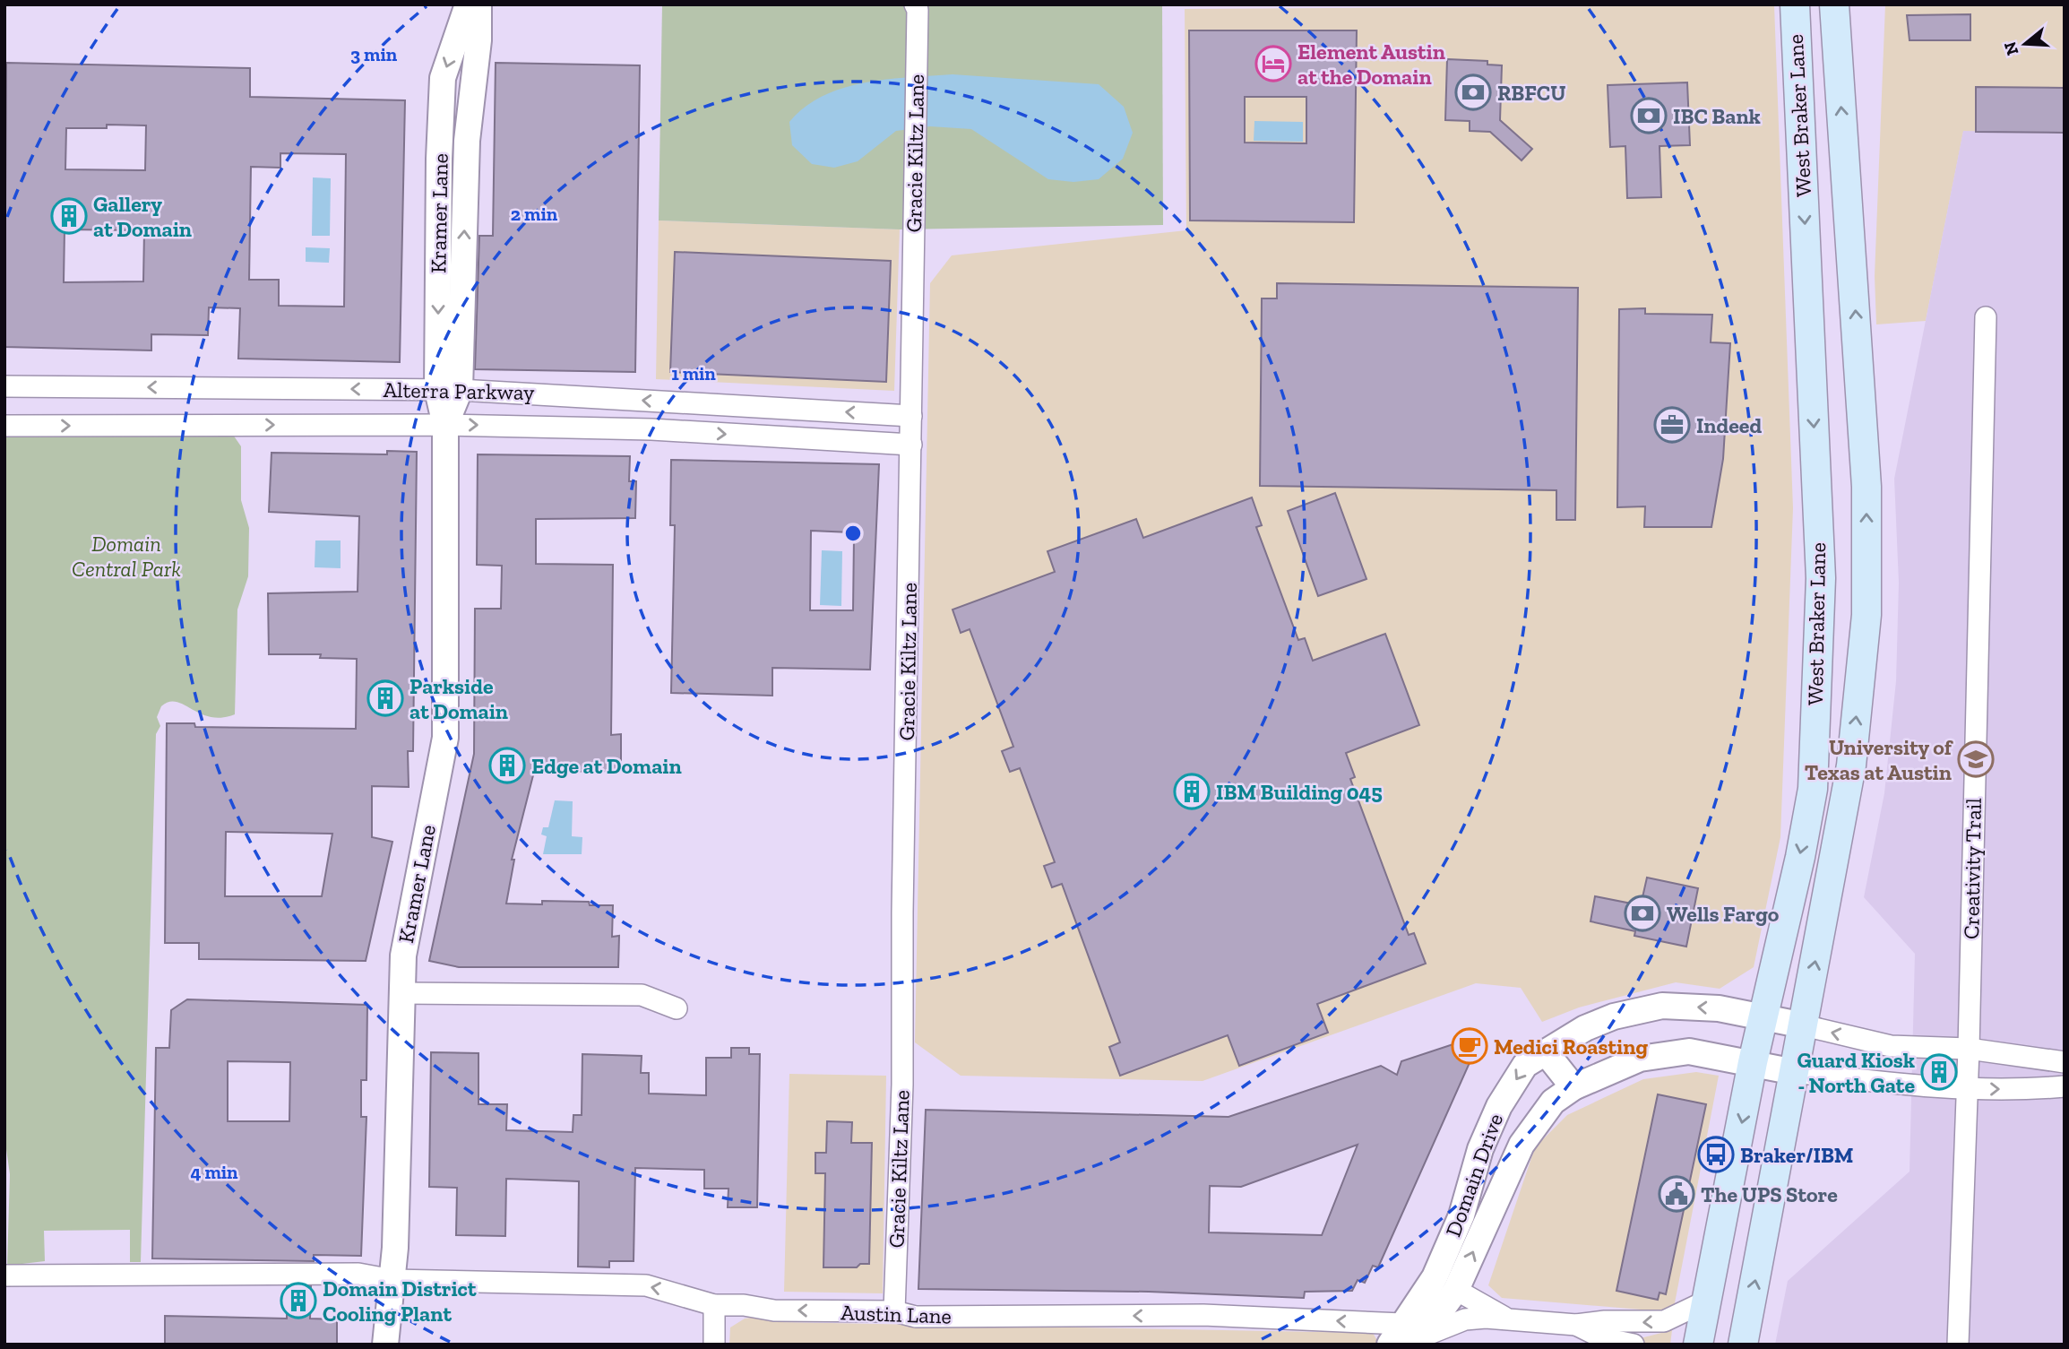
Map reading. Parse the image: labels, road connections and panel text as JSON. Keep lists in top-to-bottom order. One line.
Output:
{"streets":{"main road":["West Braker Lane"],"street":["Gracie Kiltz Lane","Kramer Lane","Alterra Parkway","Creativity Trail","Domain Drive","Austin Lane"]},"crossings":[["West Braker Lane","Domain Drive"],["Gracie Kiltz Lane","Alterra Parkway"],["Gracie Kiltz Lane","Austin Lane"],["Kramer Lane","Alterra Parkway"],["Kramer Lane","Austin Lane"],["Domain Drive","Austin Lane"]],"one_way":["Austin Lane"],"parks":["Domain Central Park"],"places":{"hotel":["Element Austin at the Domain"],"bank":["RBFCU","IBC Bank","Wells Fargo"],"building":["Gallery at Domain","Parkside at Domain","Edge at Domain","IBM Building 045","Guard Kiosk - North Gate","Domain District Cooling Plant"],"office":["Indeed"],"school or university":["University of Texas at Austin"],"cafe":["Medici Roasting"],"bus stop":["Braker/IBM"],"public building":["The UPS Store"]},"north":"left","rings":["3 min","2 min","1 min","4 min"]}
